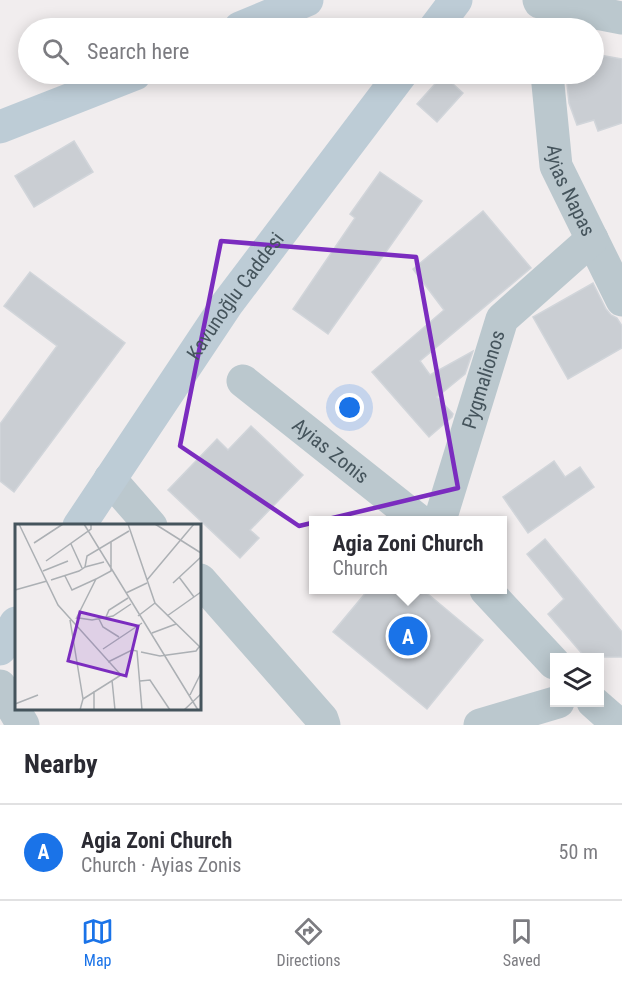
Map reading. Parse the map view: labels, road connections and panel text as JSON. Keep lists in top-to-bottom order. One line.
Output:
{"streets":{"main road":["Kavunoğlu Caddesi"],"street":["Ayias Napas","Pygmalionos","Ayias Zonis"]},"crossings":[["Ayias Napas","Pygmalionos"]],"page":{"search":"Search here","popup":["Agia Zoni Church","Church"],"pins":"A","heading":"Nearby","list":[{"mark":"A","name":"Agia Zoni Church","note":"Church · Ayias Zonis","value":"50 m"}],"nav":["Map","Directions","Saved"]}}
